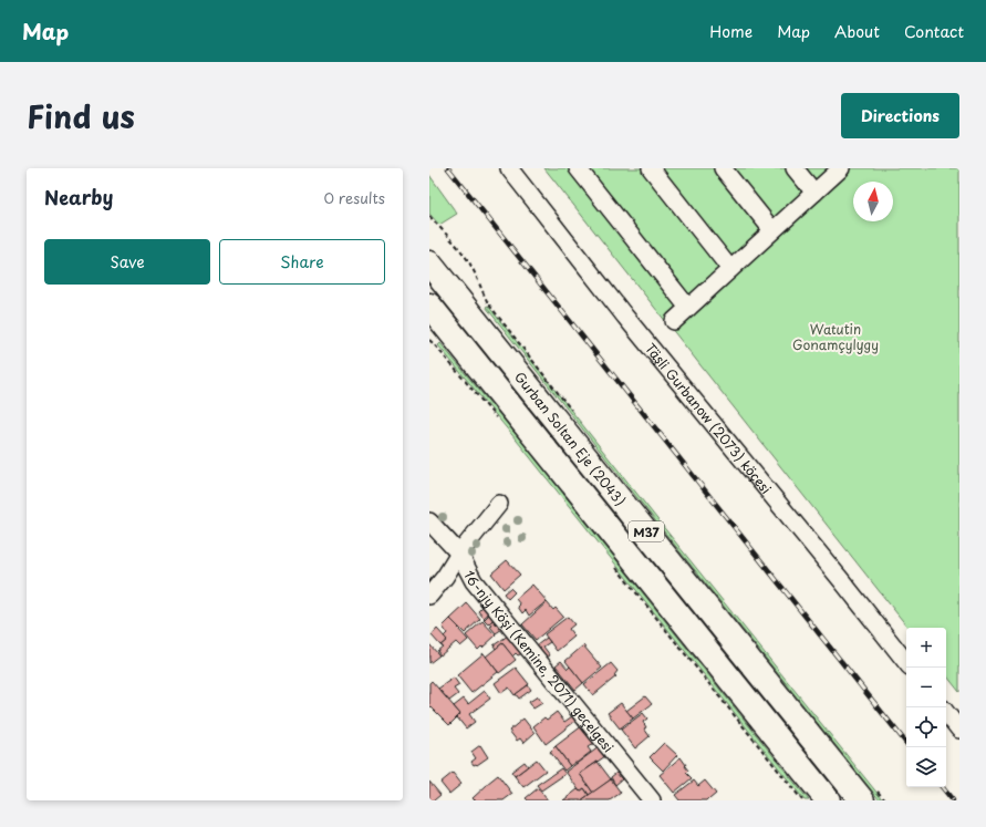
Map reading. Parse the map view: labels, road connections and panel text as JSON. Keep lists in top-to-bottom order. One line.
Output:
{"streets":{"highway":["Gurban Soltan Eje (2043)","M37"],"street":["Täşli Gurbanow (2073) köçesi","16-njy Köşi (Kemine, 2071) geçelgesi"]},"parks":["Watutin Gonamçylygy"],"north":"top","page":{"header":"Map","nav":["Home","Map","About","Contact"],"title":"Find us","buttons":["Directions",["Save","Share"]],"heading":["Nearby","0 results"],"map_buttons":["+","−"]}}
